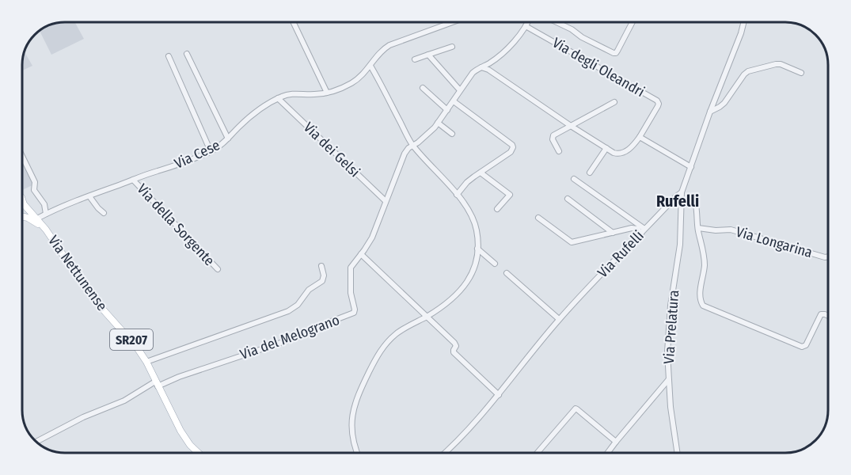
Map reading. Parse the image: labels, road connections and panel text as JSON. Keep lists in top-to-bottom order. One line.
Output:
{"streets":{"main road":["Via Nettunense","SR207"],"street":["Via degli Oleandri","Via dei Gelsi","Via Cese","Via della Sorgente","Via Longarina","Via Rufelli","Via Prelatura","Via del Melograno"]},"crossings":[["Via dei Gelsi","Via Cese"],["Via dei Gelsi","Via del Melograno"],["Via Cese","Via della Sorgente"],["Via Cese","Via Nettunense"],["Via Rufelli","Via Prelatura"],["Via Nettunense","Via del Melograno"]],"districts":["Rufelli"]}
